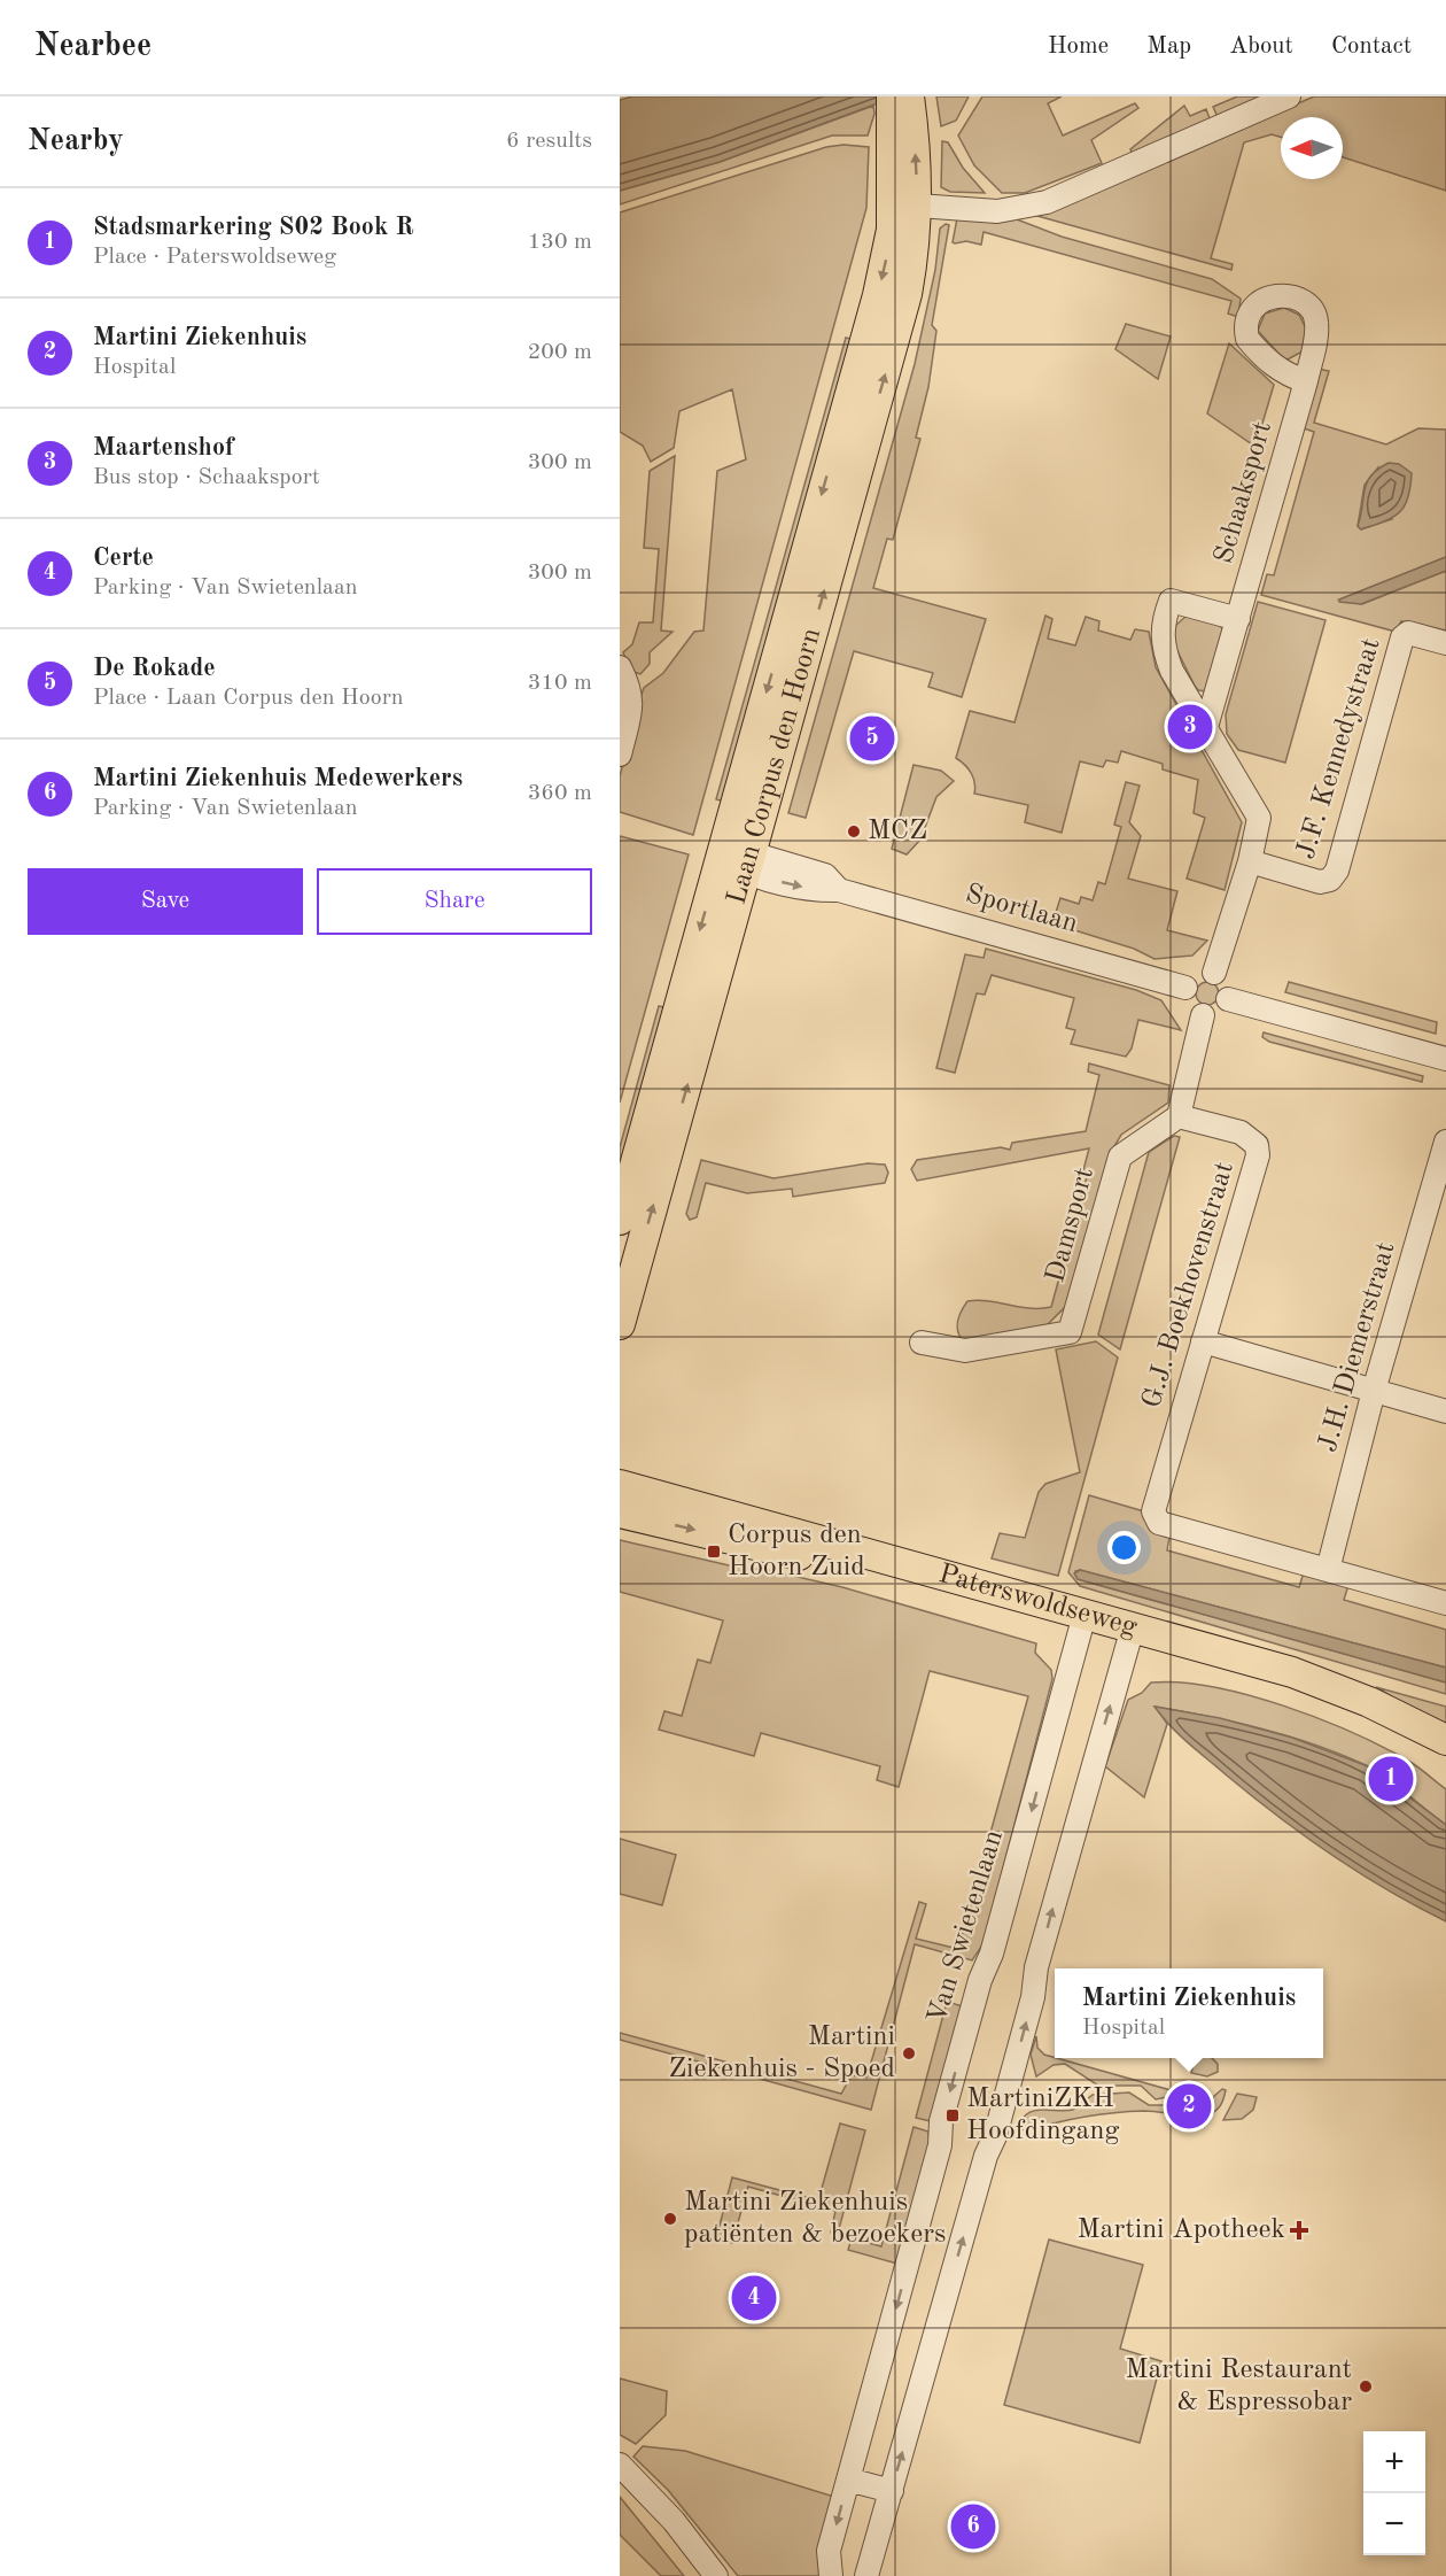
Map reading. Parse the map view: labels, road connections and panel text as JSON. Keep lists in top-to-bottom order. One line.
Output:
{"streets":{"main road":["Laan Corpus den Hoorn","Paterswoldseweg"],"street":["Schaaksport","J.F. Kennedystraat","Sportlaan","Damsport","G.J. Boekhovenstraat","J.H. Diemerstraat","Van Swietenlaan"]},"crossings":[["Laan Corpus den Hoorn","Sportlaan"],["Damsport","G.J. Boekhovenstraat"],["G.J. Boekhovenstraat","J.H. Diemerstraat"],["Paterswoldseweg","Van Swietenlaan"]],"places":{"other":["MCZ","Martini Ziekenhuis - Spoed","Martini Ziekenhuis patiënten & bezoekers","Martini Restaurant & Espressobar"],"transit":["Corpus den Hoorn Zuid","MartiniZKH Hoofdingang"],"health":["Martini Apotheek"]},"north":"left","page":{"header":"Nearbee","nav":["Home","Map","About","Contact"],"heading":["Nearby","6 results"],"list":[{"mark":"1","name":"Stadsmarkering S02 Book R","note":"Place · Paterswoldseweg","value":"130 m"},{"mark":"2","name":"Martini Ziekenhuis","note":"Hospital","value":"200 m"},{"mark":"3","name":"Maartenshof","note":"Bus stop · Schaaksport","value":"300 m"},{"mark":"4","name":"Certe","note":"Parking · Van Swietenlaan","value":"300 m"},{"mark":"5","name":"De Rokade","note":"Place · Laan Corpus den Hoorn","value":"310 m"},{"mark":"6","name":"Martini Ziekenhuis Medewerkers","note":"Parking · Van Swietenlaan","value":"360 m"}],"pins":["3","5","1","2","4","6"],"buttons":["Save","Share"],"popup":["Martini Ziekenhuis","Hospital"],"map_buttons":["+","−"]}}
